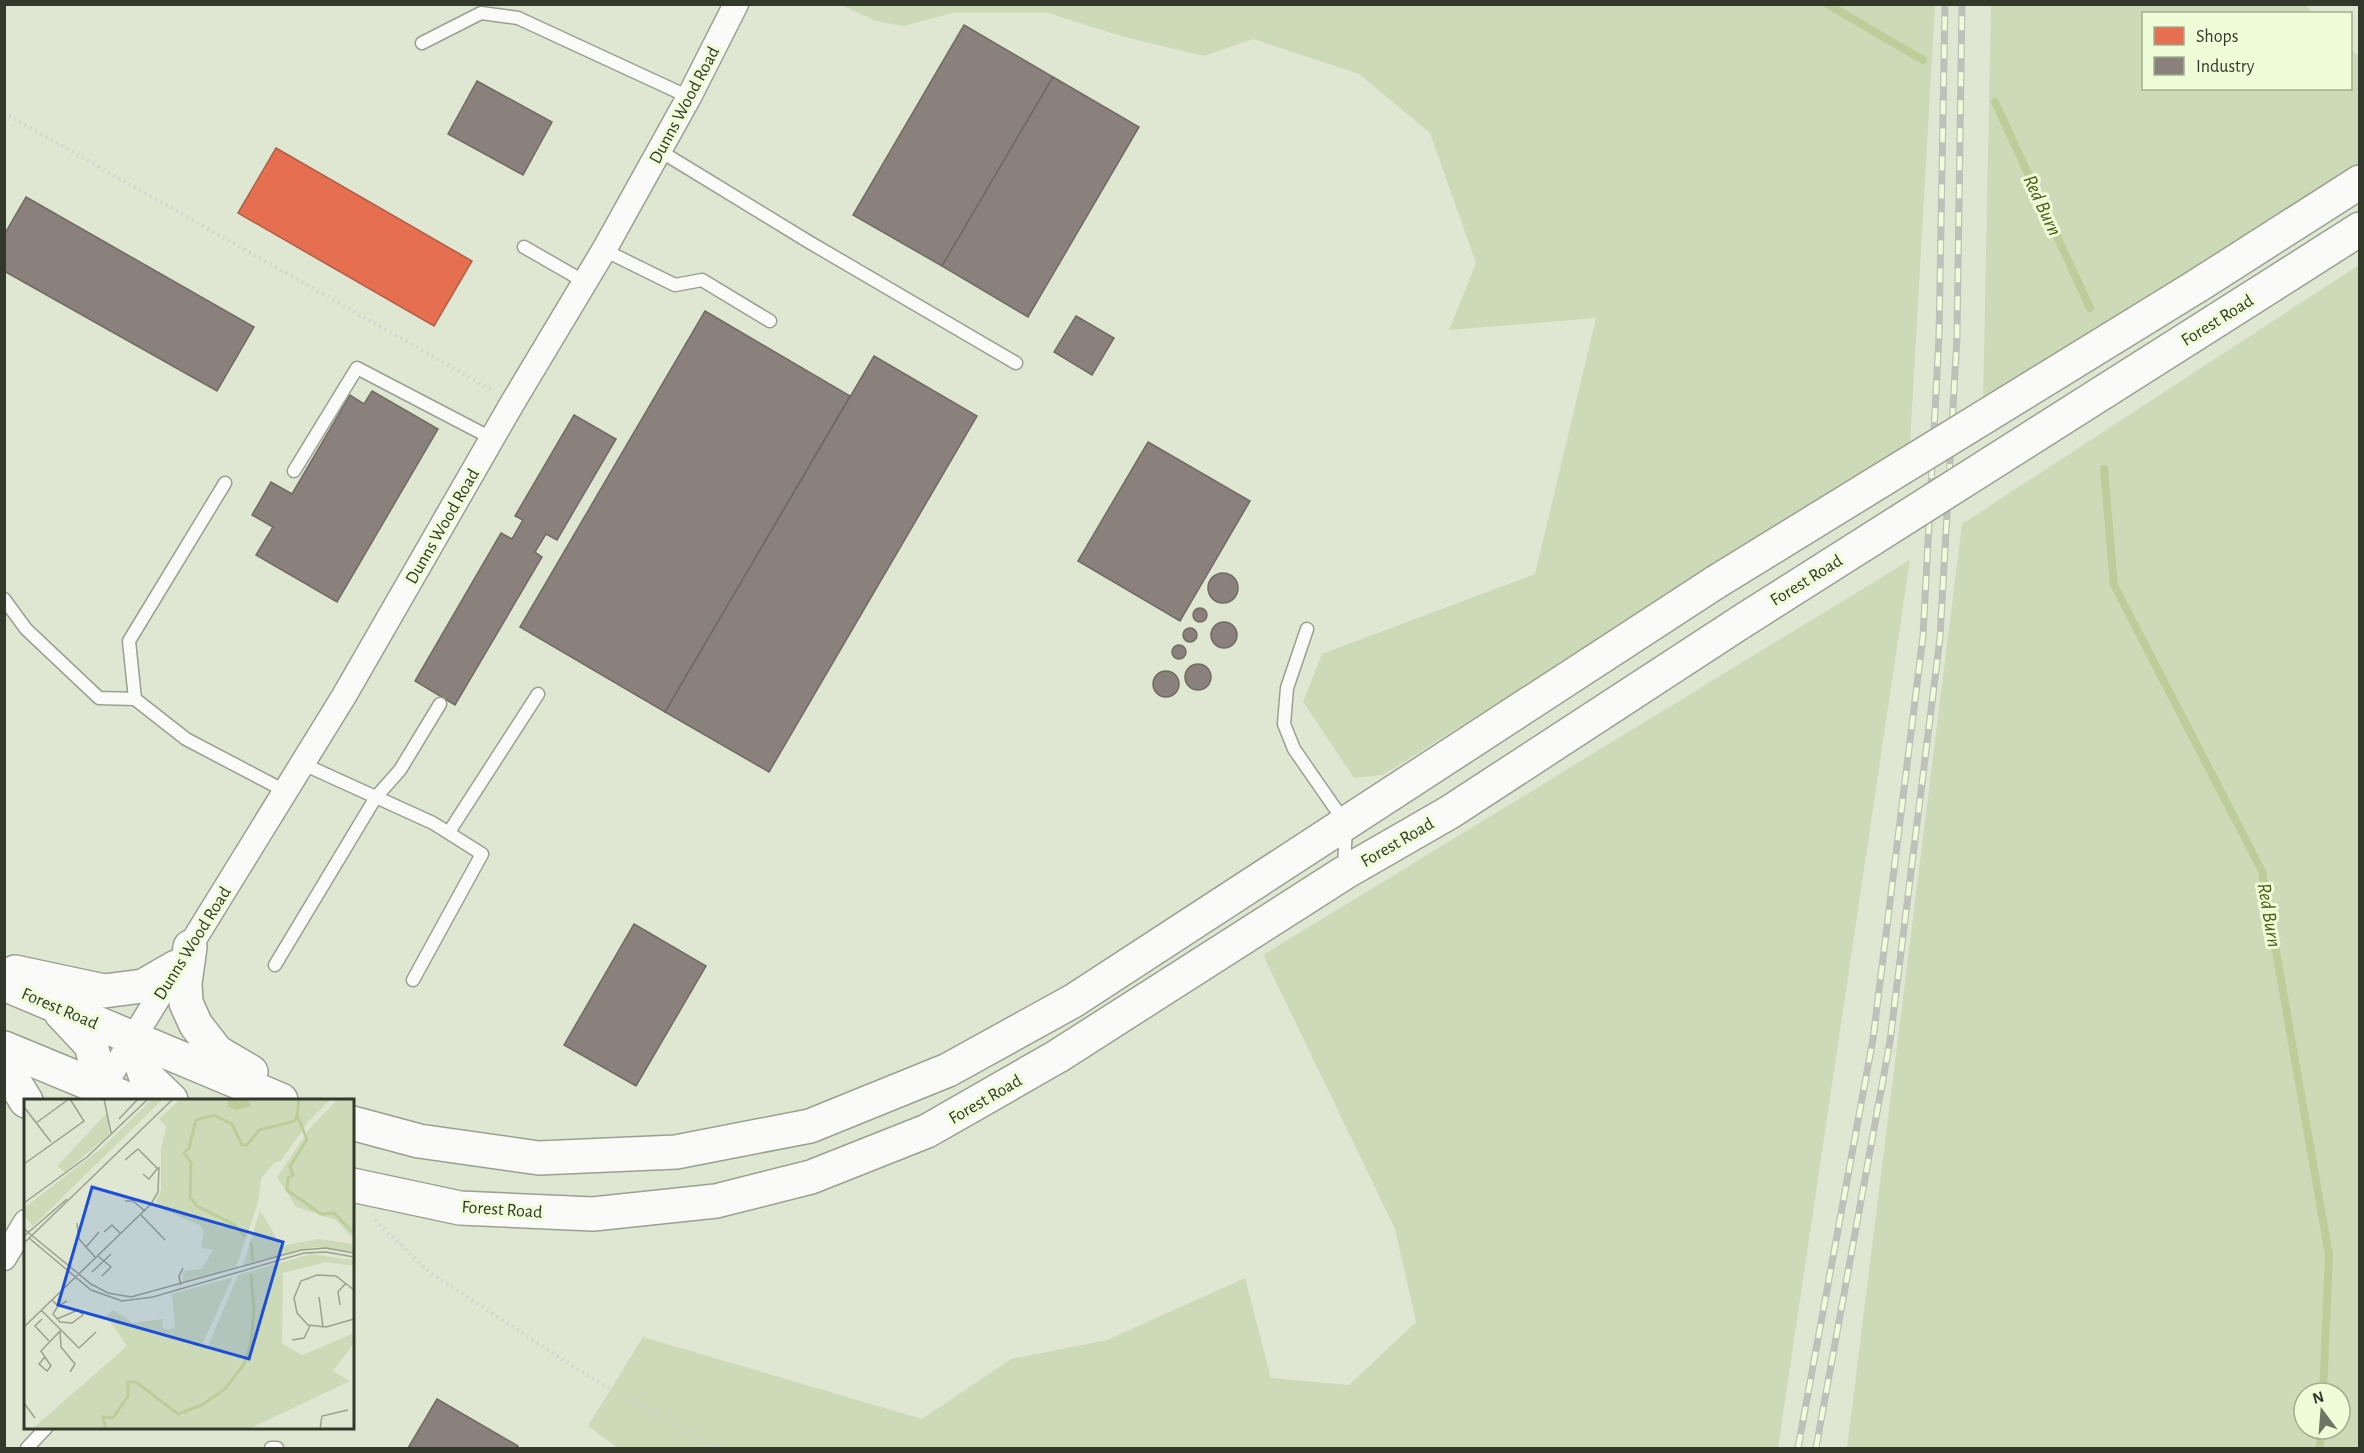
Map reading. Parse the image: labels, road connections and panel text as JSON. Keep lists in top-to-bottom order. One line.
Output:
{"streets":{"street":["Dunns Wood Road","Forest Road"]},"crossings":[["Dunns Wood Road","Forest Road"]],"water":["Red Burn"],"legend":["Shops","Industry"],"north":"top"}
